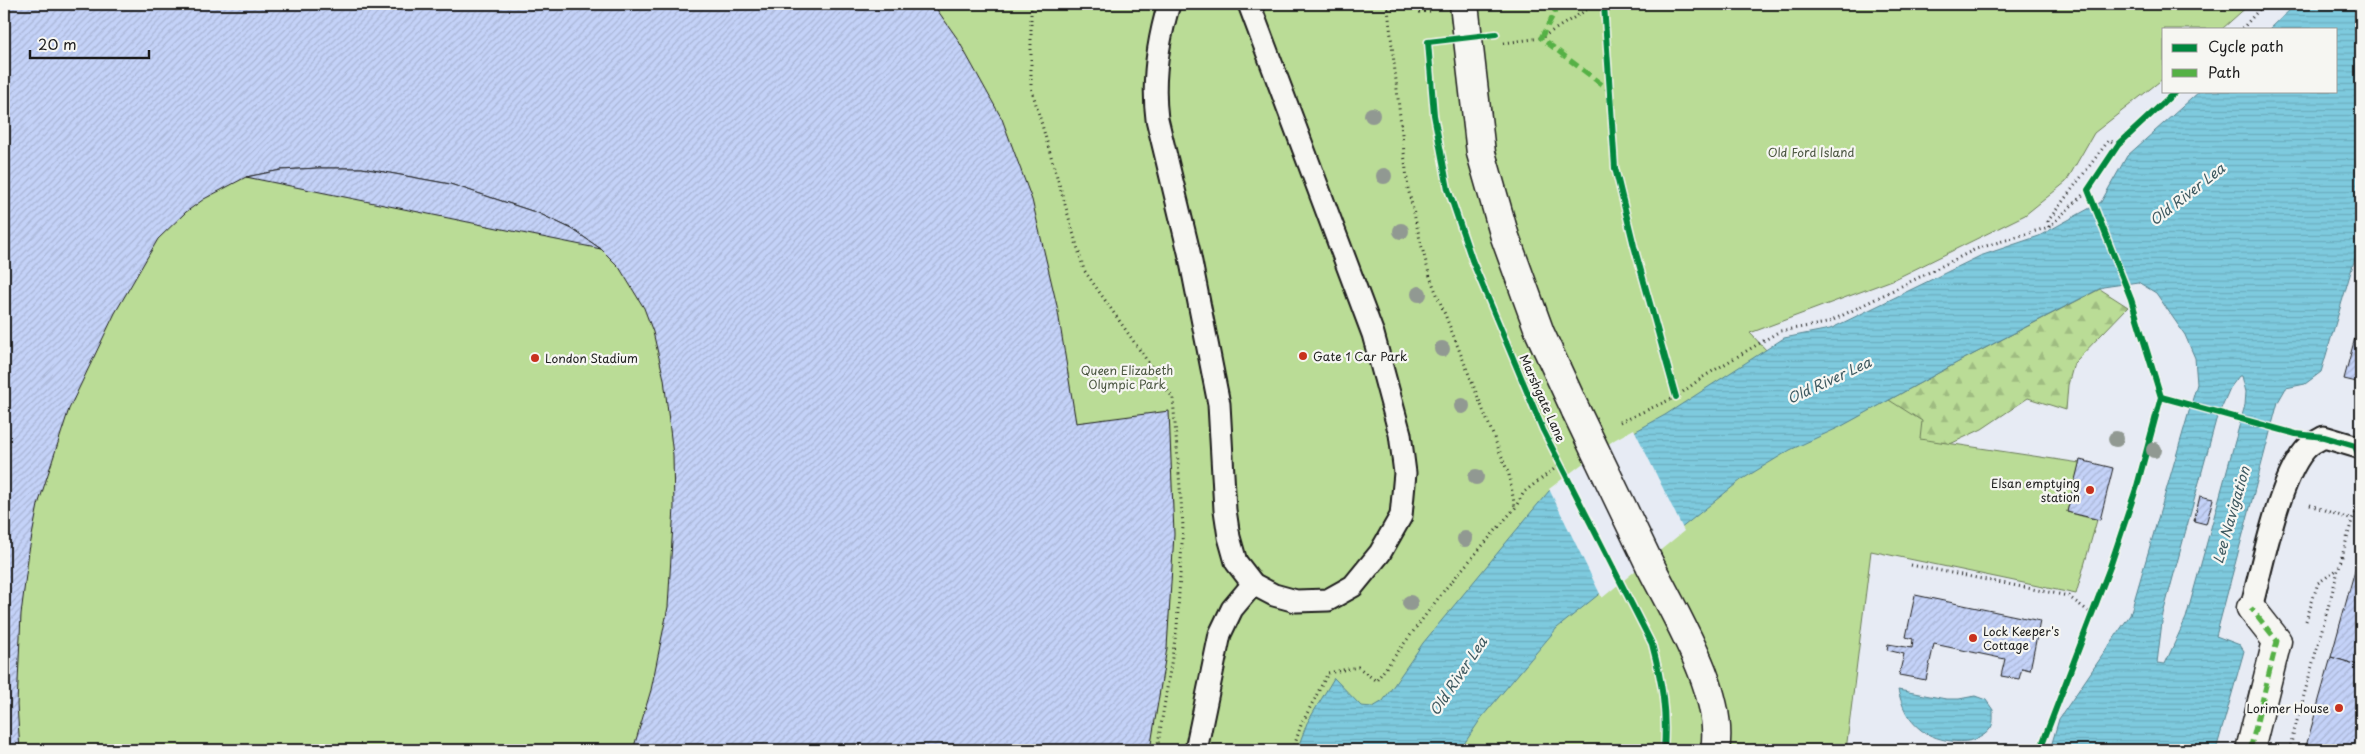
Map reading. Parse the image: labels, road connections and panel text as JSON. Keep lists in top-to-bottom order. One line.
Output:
{"streets":{"street":["Marshgate Lane"]},"water":["Old River Lea","Lee Navigation"],"parks":["Old Ford Island","Queen Elizabeth Olympic Park"],"places":["Gate 1 Car Park","London Stadium","Elsan emptying station","Lock Keeper's Cottage","Lorimer House"],"legend":["Cycle path","Path"],"scale_bar":"20 m"}
